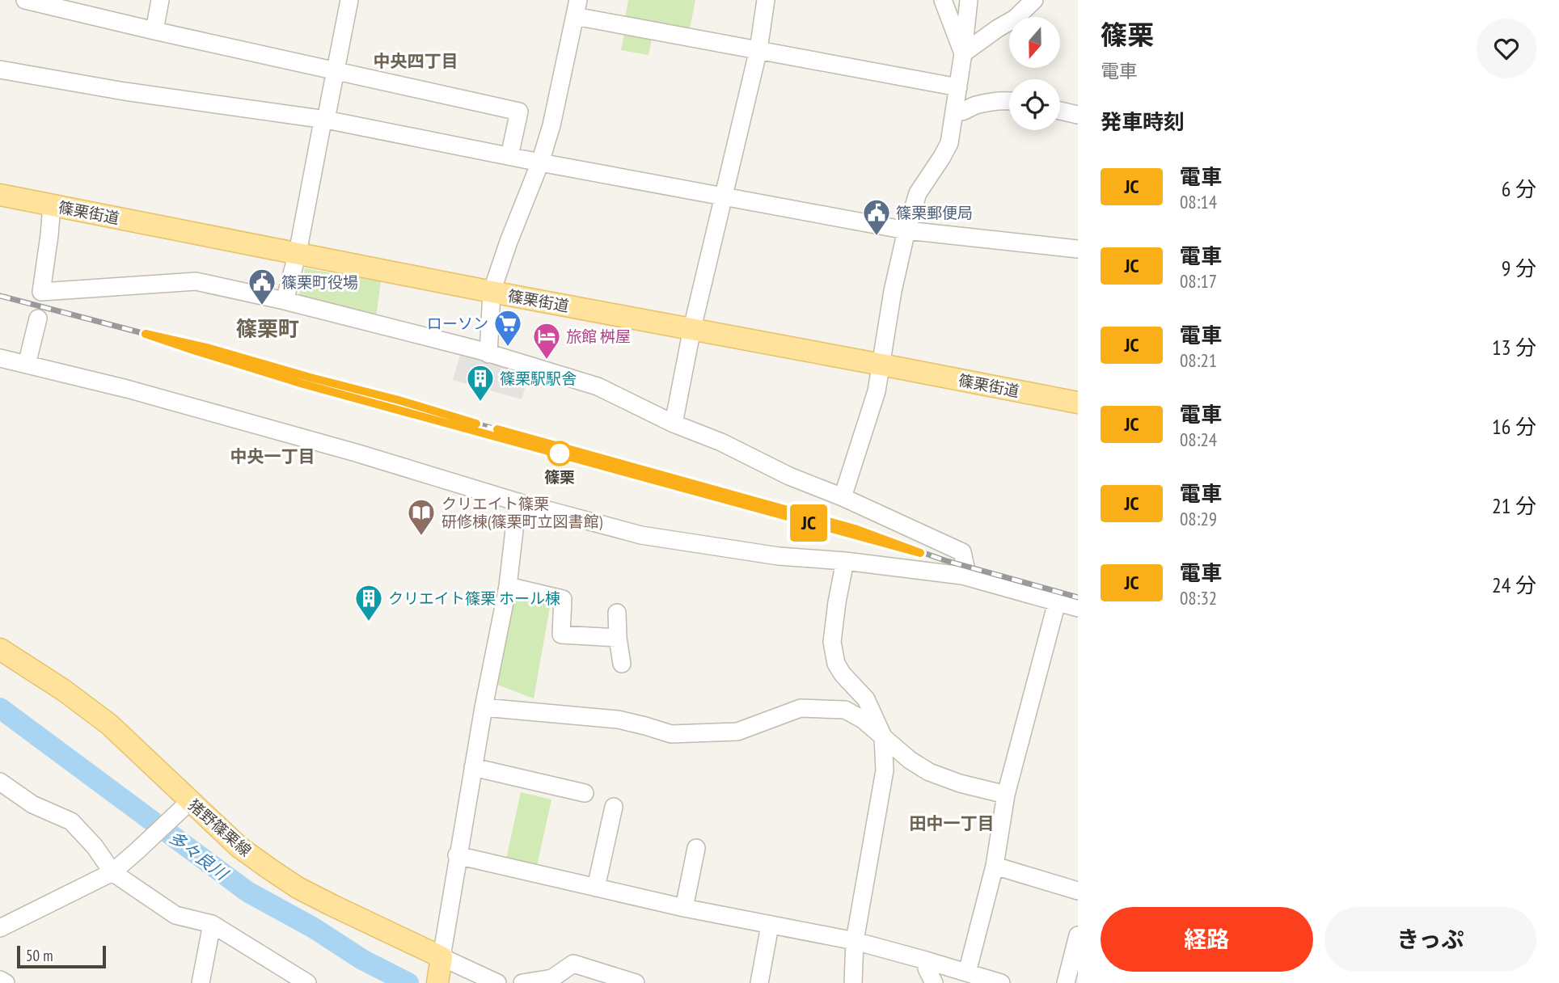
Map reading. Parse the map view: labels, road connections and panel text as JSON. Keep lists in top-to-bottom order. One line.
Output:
{"streets":{"main road":["篠栗街道","猪野篠栗線"]},"districts":["中央四丁目","篠栗町","中央一丁目","田中一丁目"],"water":["多々良川"],"places":{"public building":["篠栗郵便局","篠栗町役場"],"supermarket":["ローソン"],"hotel":["旅館 桝屋"],"building":["篠栗駅駅舎","クリエイト篠栗 ホール棟"],"other":["篠栗"],"library":["クリエイト篠栗 研修棟(篠栗町立図書館)"]},"scale_bar":"50 m","north":"bottom","page":{"on_map":"JC","heading":[["篠栗","電車"],"発車時刻"],"list":[{"mark":"JC","name":"電車","note":"08:14","value":"6 分"},{"mark":"JC","name":"電車","note":"08:17","value":"9 分"},{"mark":"JC","name":"電車","note":"08:21","value":"13 分"},{"mark":"JC","name":"電車","note":"08:24","value":"16 分"},{"mark":"JC","name":"電車","note":"08:29","value":"21 分"},{"mark":"JC","name":"電車","note":"08:32","value":"24 分"}],"buttons":["経路","きっぷ"],"scale":"50 m"}}
